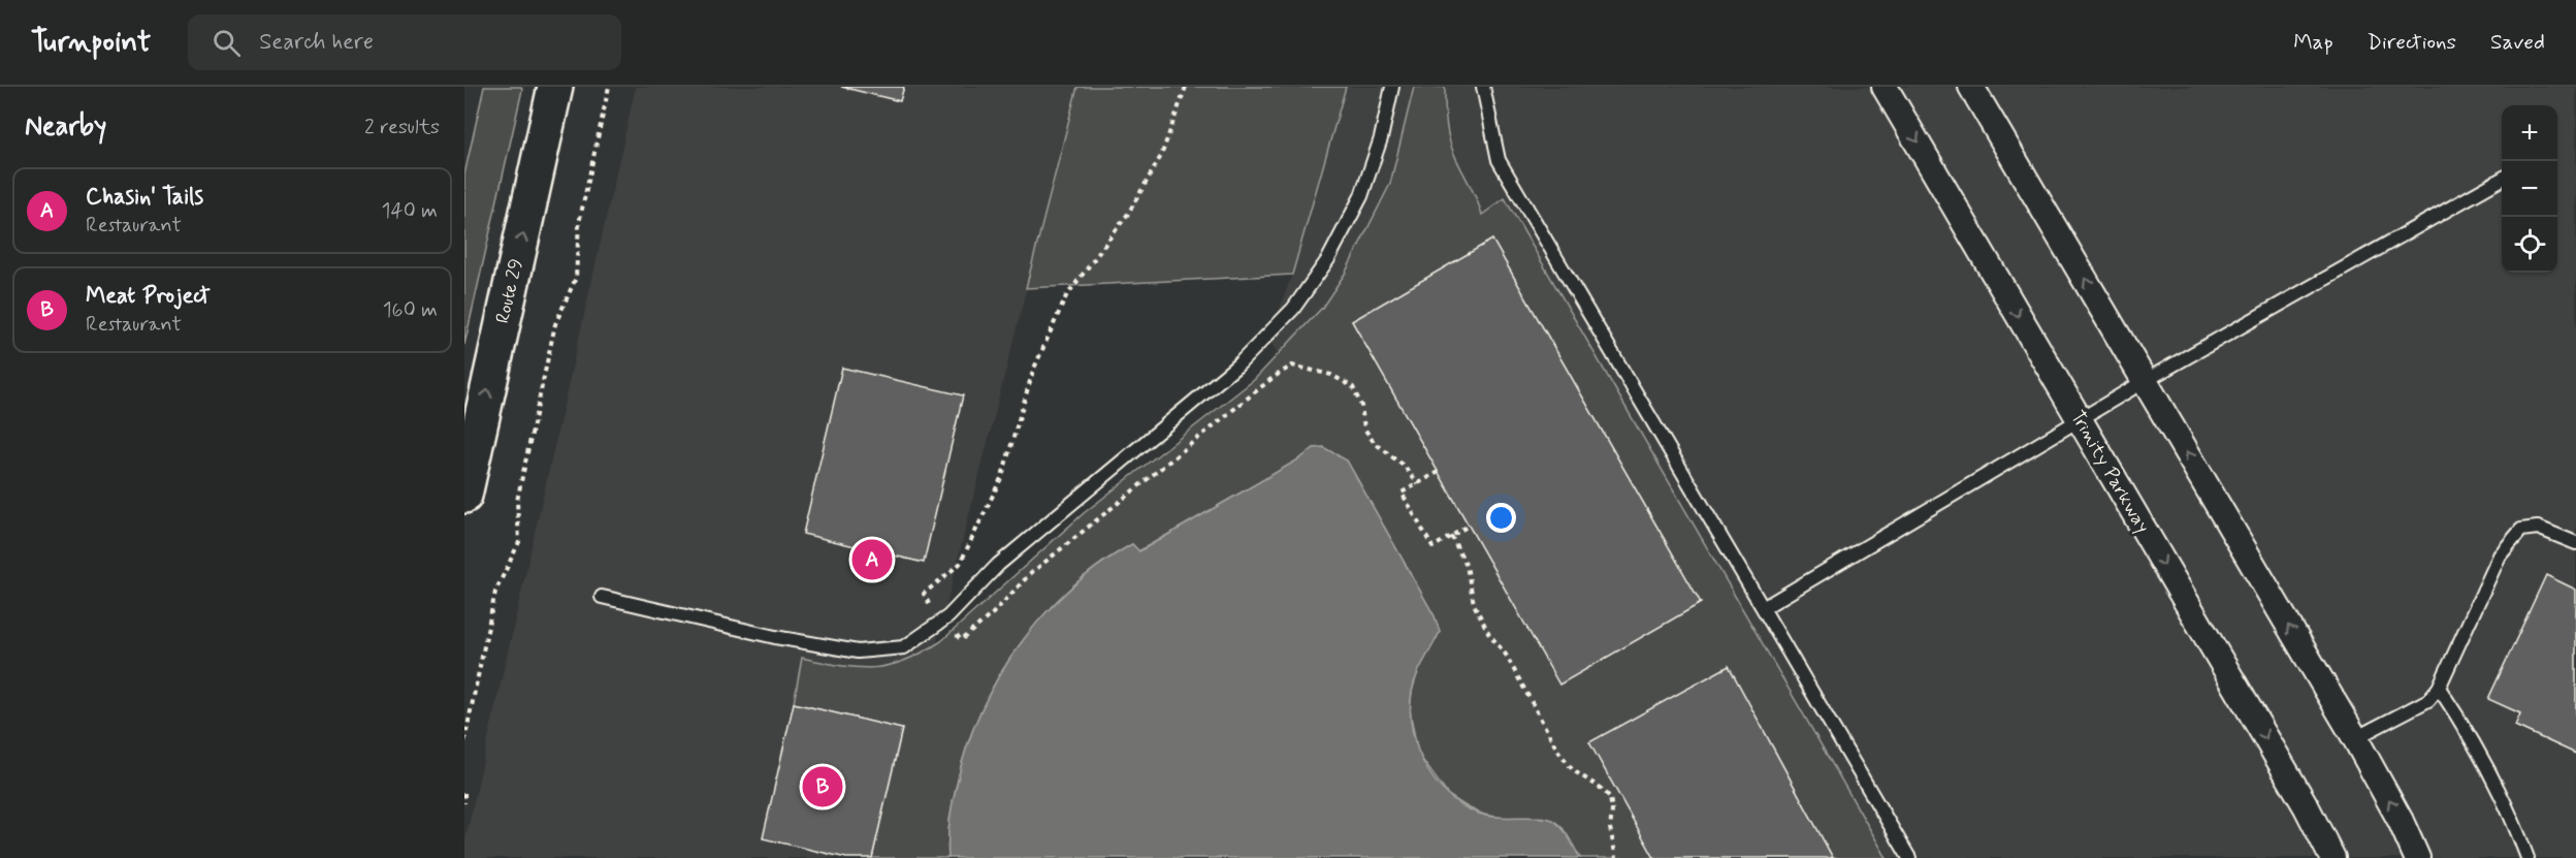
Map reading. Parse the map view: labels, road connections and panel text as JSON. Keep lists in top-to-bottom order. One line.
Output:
{"streets":{"main road":["Route 29"],"street":["Trinity Parkway"]},"one_way":["Route 29"],"page":{"header":"Turnpoint","search":"Search here","nav":["Map","Directions","Saved"],"heading":["Nearby","2 results"],"map_buttons":["+","−"],"list":[{"mark":"A","name":"Chasin' Tails","note":"Restaurant","value":"140 m"},{"mark":"B","name":"Meat Project","note":"Restaurant","value":"160 m"}],"pins":["A","B"]}}
